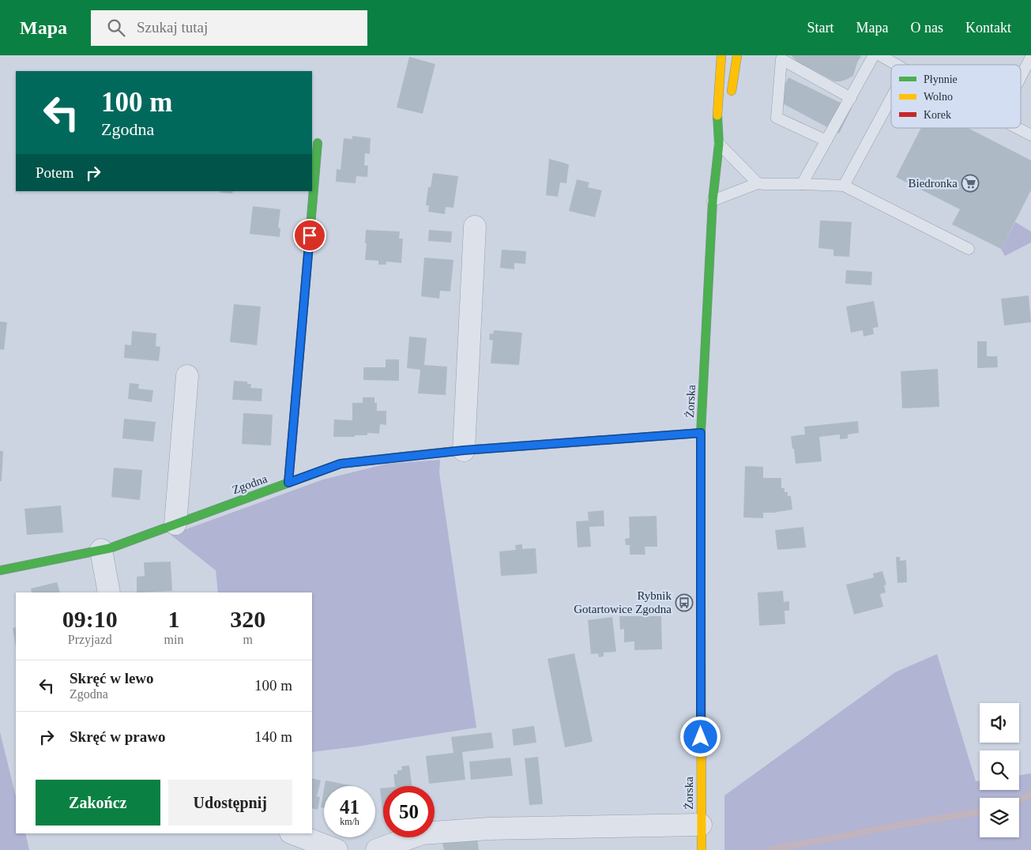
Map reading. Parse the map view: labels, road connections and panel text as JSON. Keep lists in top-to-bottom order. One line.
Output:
{"streets":{"street":["Żorska","Zgodna"]},"crossings":[["Żorska","Zgodna"]],"places":{"supermarket":["Biedronka"],"bus stop":["Rybnik Gotartowice Zgodna"]},"legend":["Płynnie","Wolno","Korek"],"page":{"header":"Mapa","search":"Szukaj tutaj","nav":["Start","Mapa","O nas","Kontakt"],"turn":["100 m","Zgodna"],"then":"Potem","eta":["09:10","Przyjazd","1","min","320","m"],"list":[{"name":"Skręć w lewo","note":"Zgodna","value":"100 m"},{"name":"Skręć w prawo","value":"140 m"}],"buttons":["Zakończ","Udostępnij"],"speed":"41 km/h","limit":"50"}}
